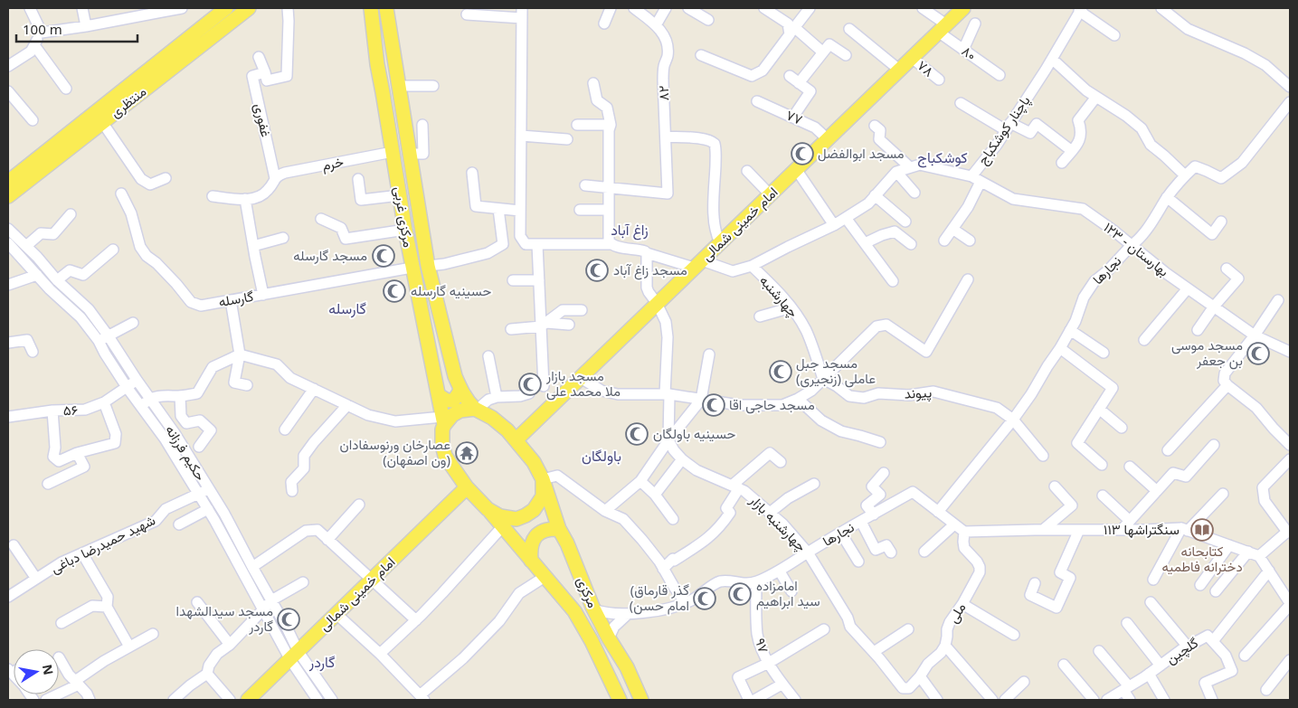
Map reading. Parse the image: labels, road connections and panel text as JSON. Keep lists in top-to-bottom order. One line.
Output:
{"streets":{"main road":["منتظری","مرکزی غربی","امام خمینی شمالی","مرکزی"],"street":["۸۰","۷۸","۸۲","۷۷","غفوری","پاچنار کوشکباج","خرم","بهارستان - ۱۲۳","نجارها","چهارشنبه","گارسله","پیوند","۵۶","حکیم فرزانه","چهارشنبه بازار","سنگتراشها ۱۱۳","شهید حمیدرضا دباغی","ملی","۹۷","گلچین"]},"crossings":[["۸۰","امام خمینی شمالی"],["۷۸","امام خمینی شمالی"],["۷۷","امام خمینی شمالی"],["غفوری","خرم"],["پاچنار کوشکباج","امام خمینی شمالی"],["پاچنار کوشکباج","بهارستان - ۱۲۳"],["پاچنار کوشکباج","چهارشنبه"],["خرم","مرکزی غربی"],["مرکزی غربی","امام خمینی شمالی"],["مرکزی غربی","گارسله"],["مرکزی غربی","مرکزی"],["امام خمینی شمالی","حکیم فرزانه"],["امام خمینی شمالی","مرکزی"],["بهارستان - ۱۲۳","نجارها"],["نجارها","پیوند"],["نجارها","چهارشنبه بازار"],["نجارها","سنگتراشها ۱۱۳"],["نجارها","مرکزی"],["نجارها","ملی"],["نجارها","۹۷"],["چهارشنبه","پیوند"],["۵۶","حکیم فرزانه"],["حکیم فرزانه","شهید حمیدرضا دباغی"],["سنگتراشها ۱۱۳","ملی"]],"districts":["کوشکباج","زاغ آباد","گارسله","باولگان","گاردر"],"places":{"mosque":["مسجد ابوالفضل","مسجد گارسله","مسجد زاغ آباد","حسینیه گارسله","مسجد موسی بن جعفر","مسجد جبل عاملی (زنجیری)","مسجد بازار ملا محمد علی","مسجد حاجی اقا","حسینیه باولگان","امامزاده سید ابراهیم","(گذر قارماق (امام حسن","مسجد سیدالشهدا گاردر"],"temple":["عصارخان ورنوسفادان (ون اصفهان)"],"library":["کتابحانه دخترانه فاطمیه"]},"scale_bar":"100 m","north":"right"}
